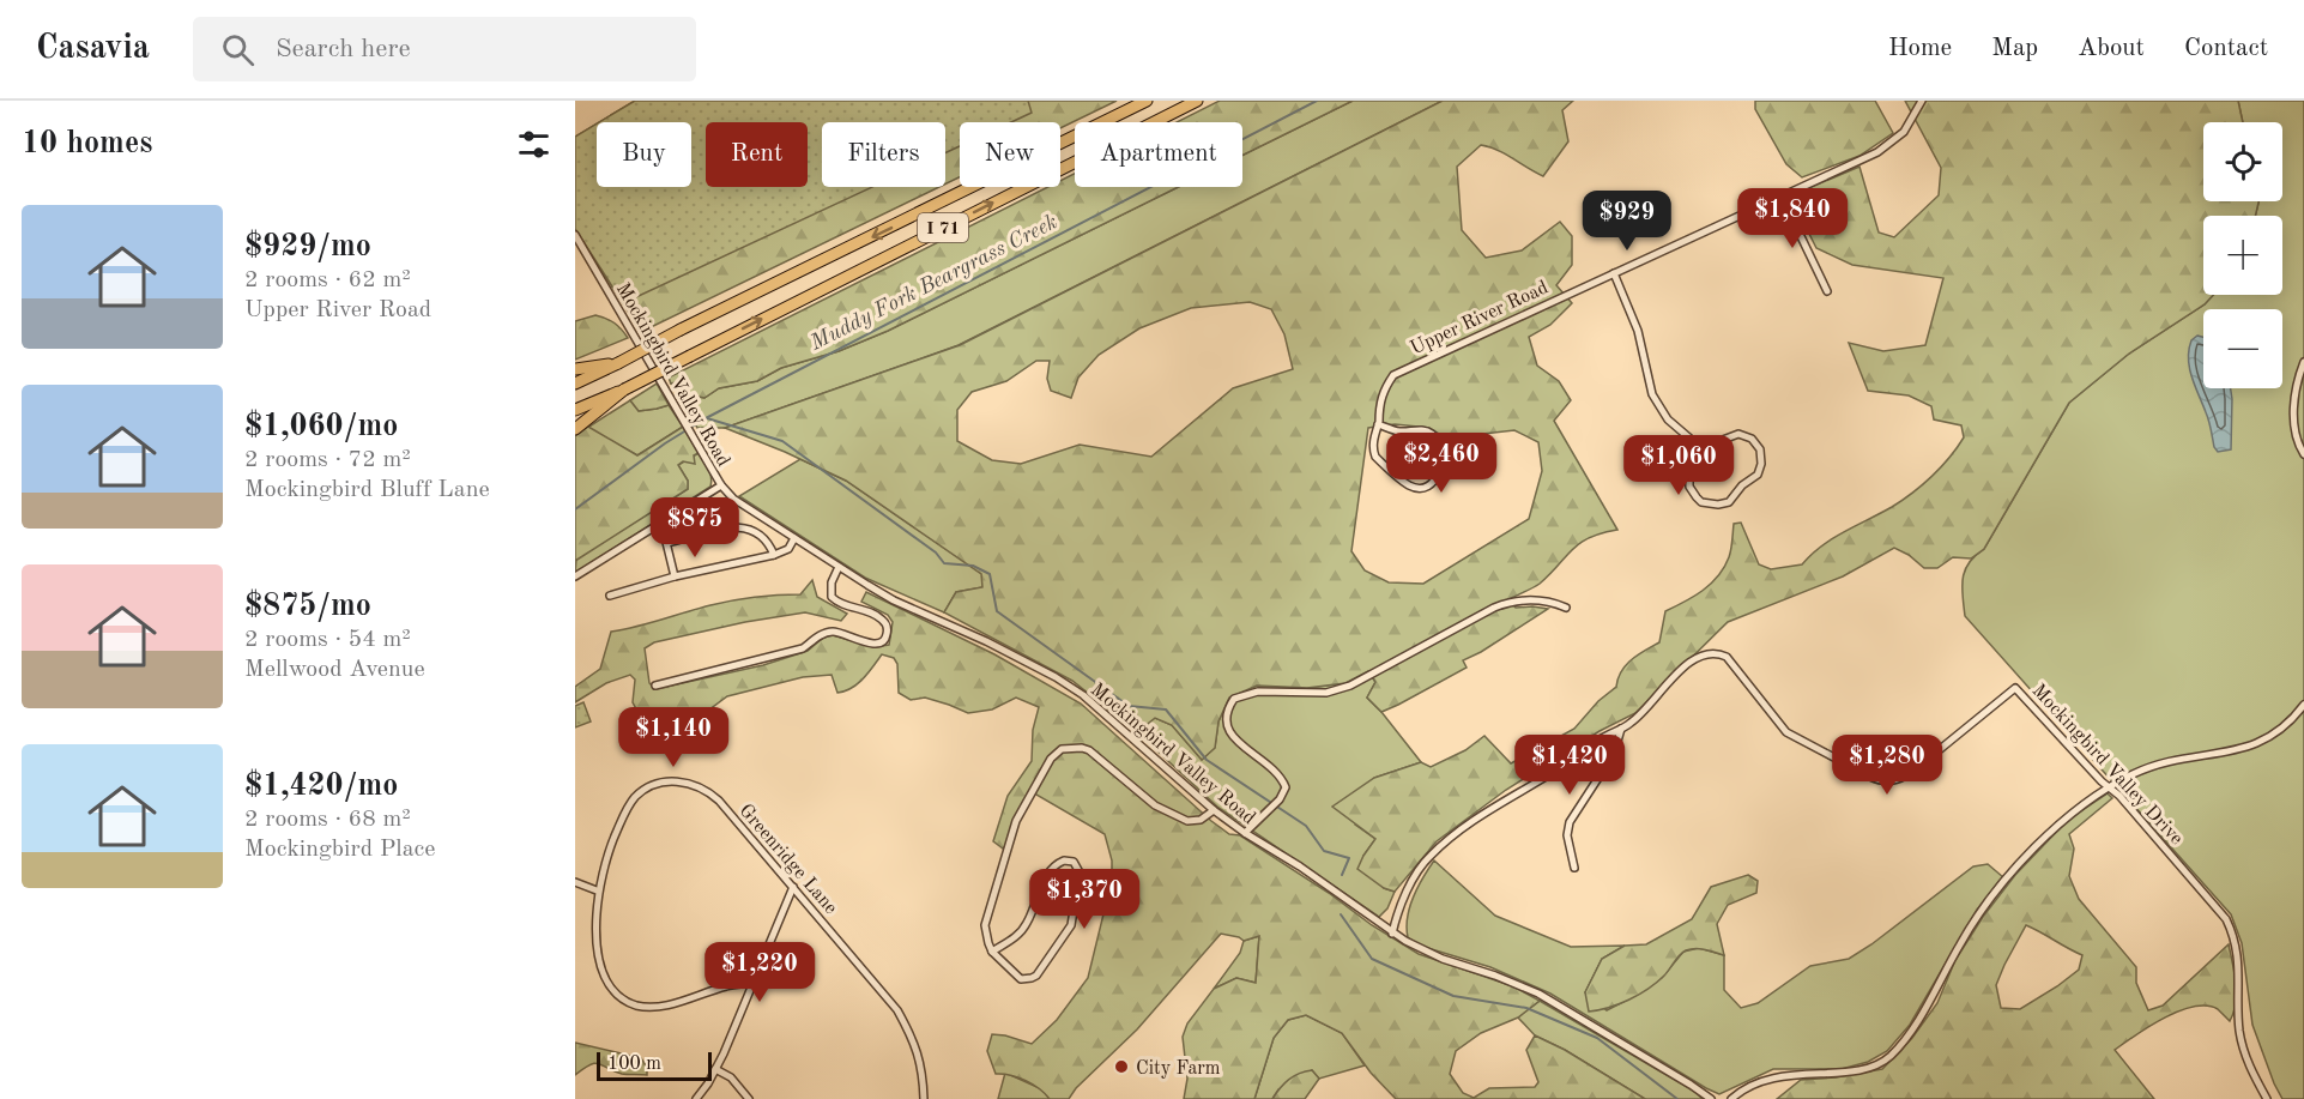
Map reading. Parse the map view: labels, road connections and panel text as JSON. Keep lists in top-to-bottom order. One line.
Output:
{"streets":{"highway":["I 71"],"street":["Upper River Road","Mockingbird Valley Road","Mockingbird Valley Drive","Greenridge Lane"]},"crossings":[["Mockingbird Valley Road","Mockingbird Valley Drive"]],"water":["Muddy Fork Beargrass Creek"],"places":["City Farm"],"scale_bar":"100 m","page":{"header":"Casavia","search":"Search here","nav":["Home","Map","About","Contact"],"heading":"10 homes","map_buttons":["+","−"],"chip":["Buy","Rent","Filters","New","Apartment"],"list":[{"name":"$929/mo","note":"2 rooms · 62 m² · Upper River Road"},{"name":"$1,060/mo","note":"2 rooms · 72 m² · Mockingbird Bluff Lane"},{"name":"$875/mo","note":"2 rooms · 54 m² · Mellwood Avenue"},{"name":"$1,420/mo","note":"2 rooms · 68 m² · Mockingbird Place"}],"price":["$1,840","$929","$2,460","$1,060","$875","$1,140","$1,420","$1,280","$1,370","$1,220"],"scale":"100 m"}}
